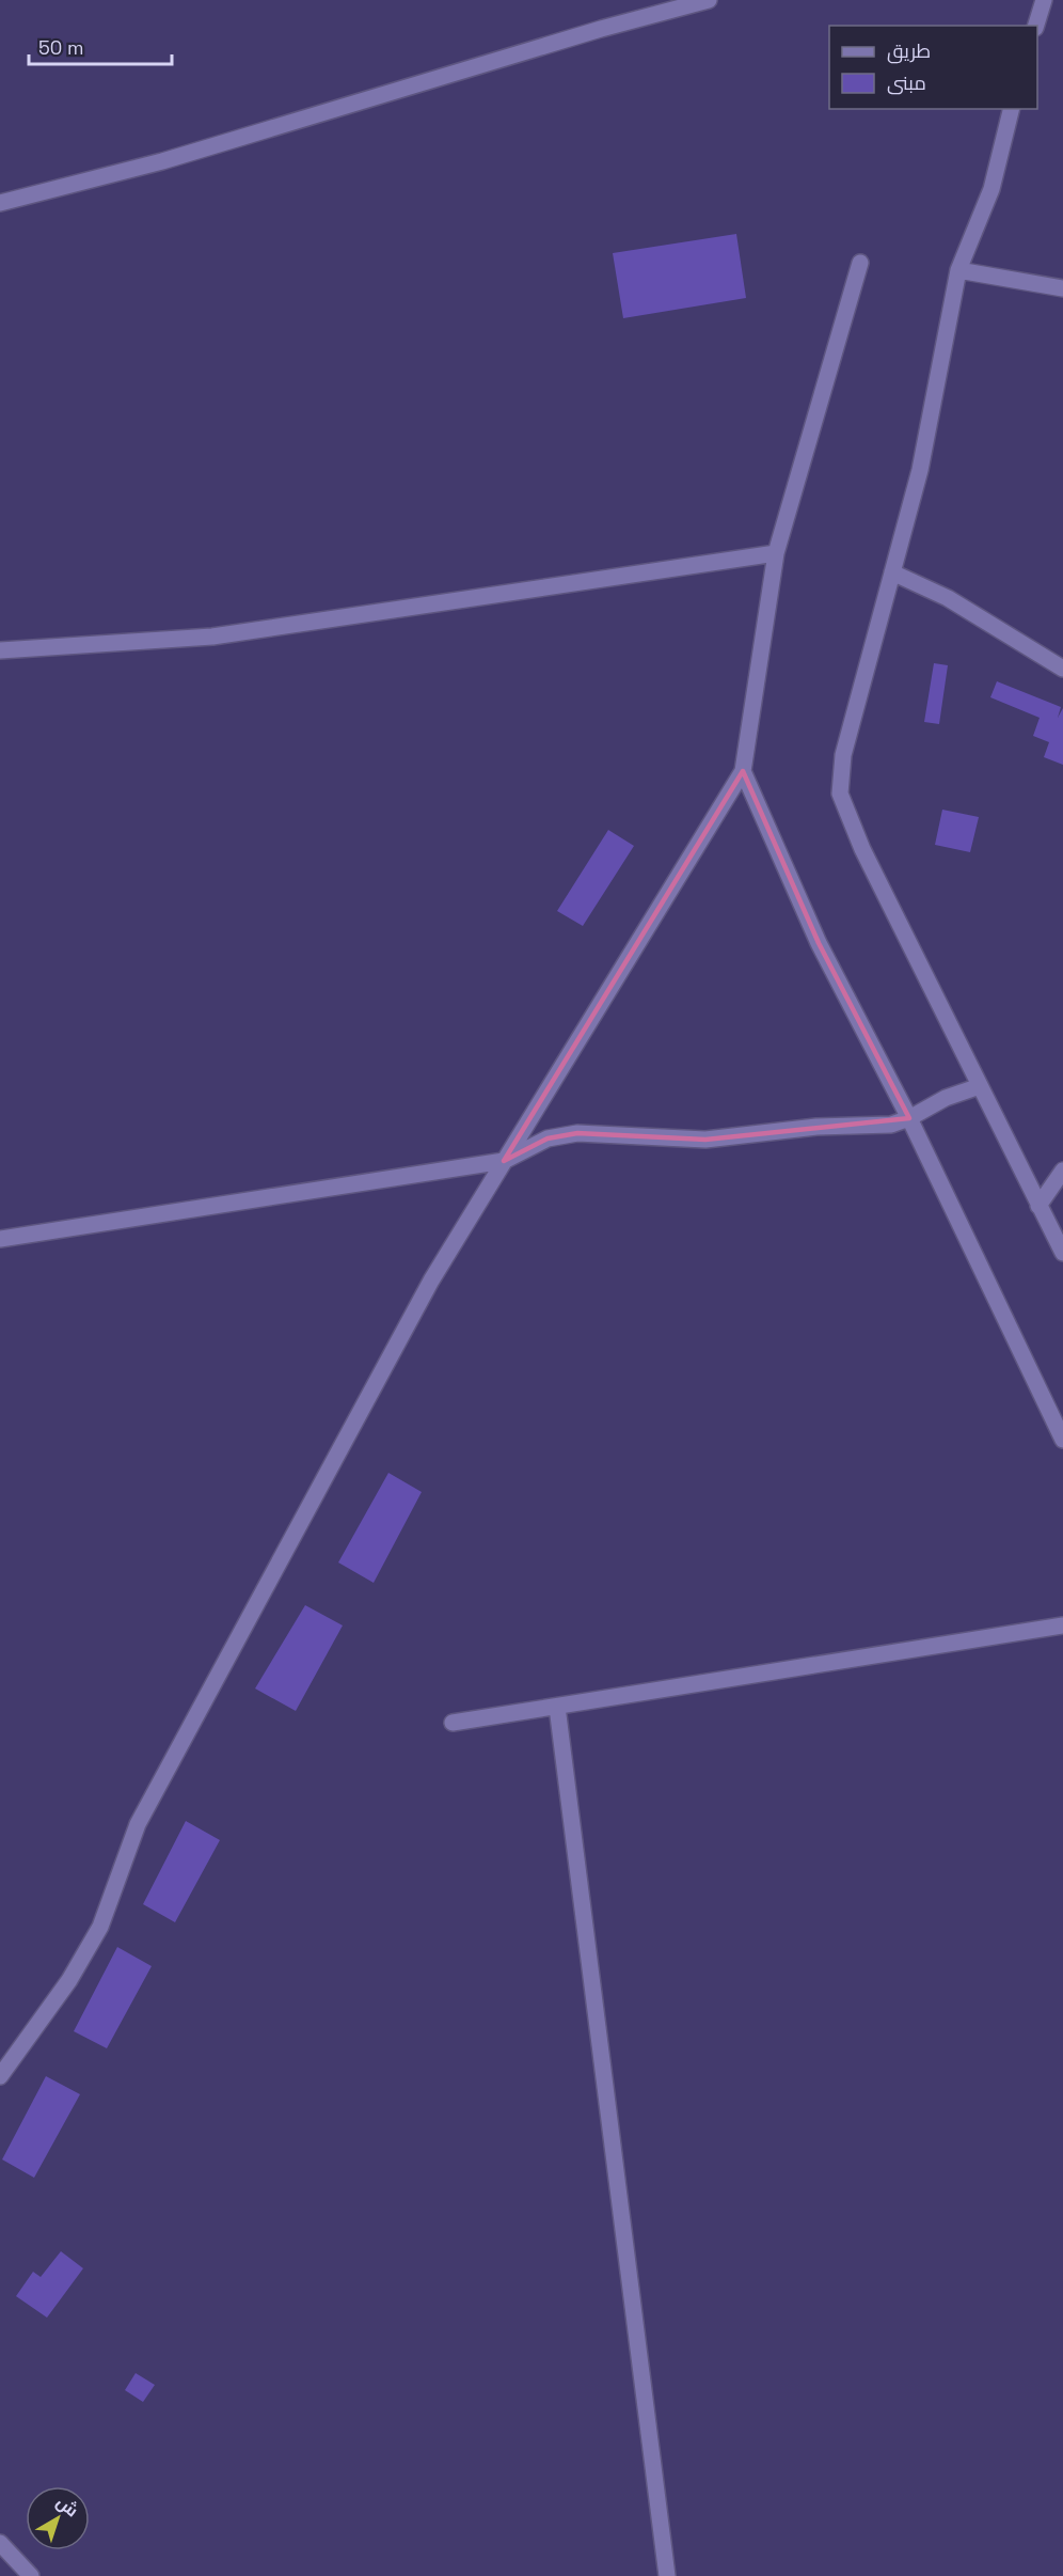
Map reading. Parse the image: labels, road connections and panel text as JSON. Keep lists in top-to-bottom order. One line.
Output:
{"legend":["طريق","مبنى"],"scale_bar":"50 m","north":"top right"}
